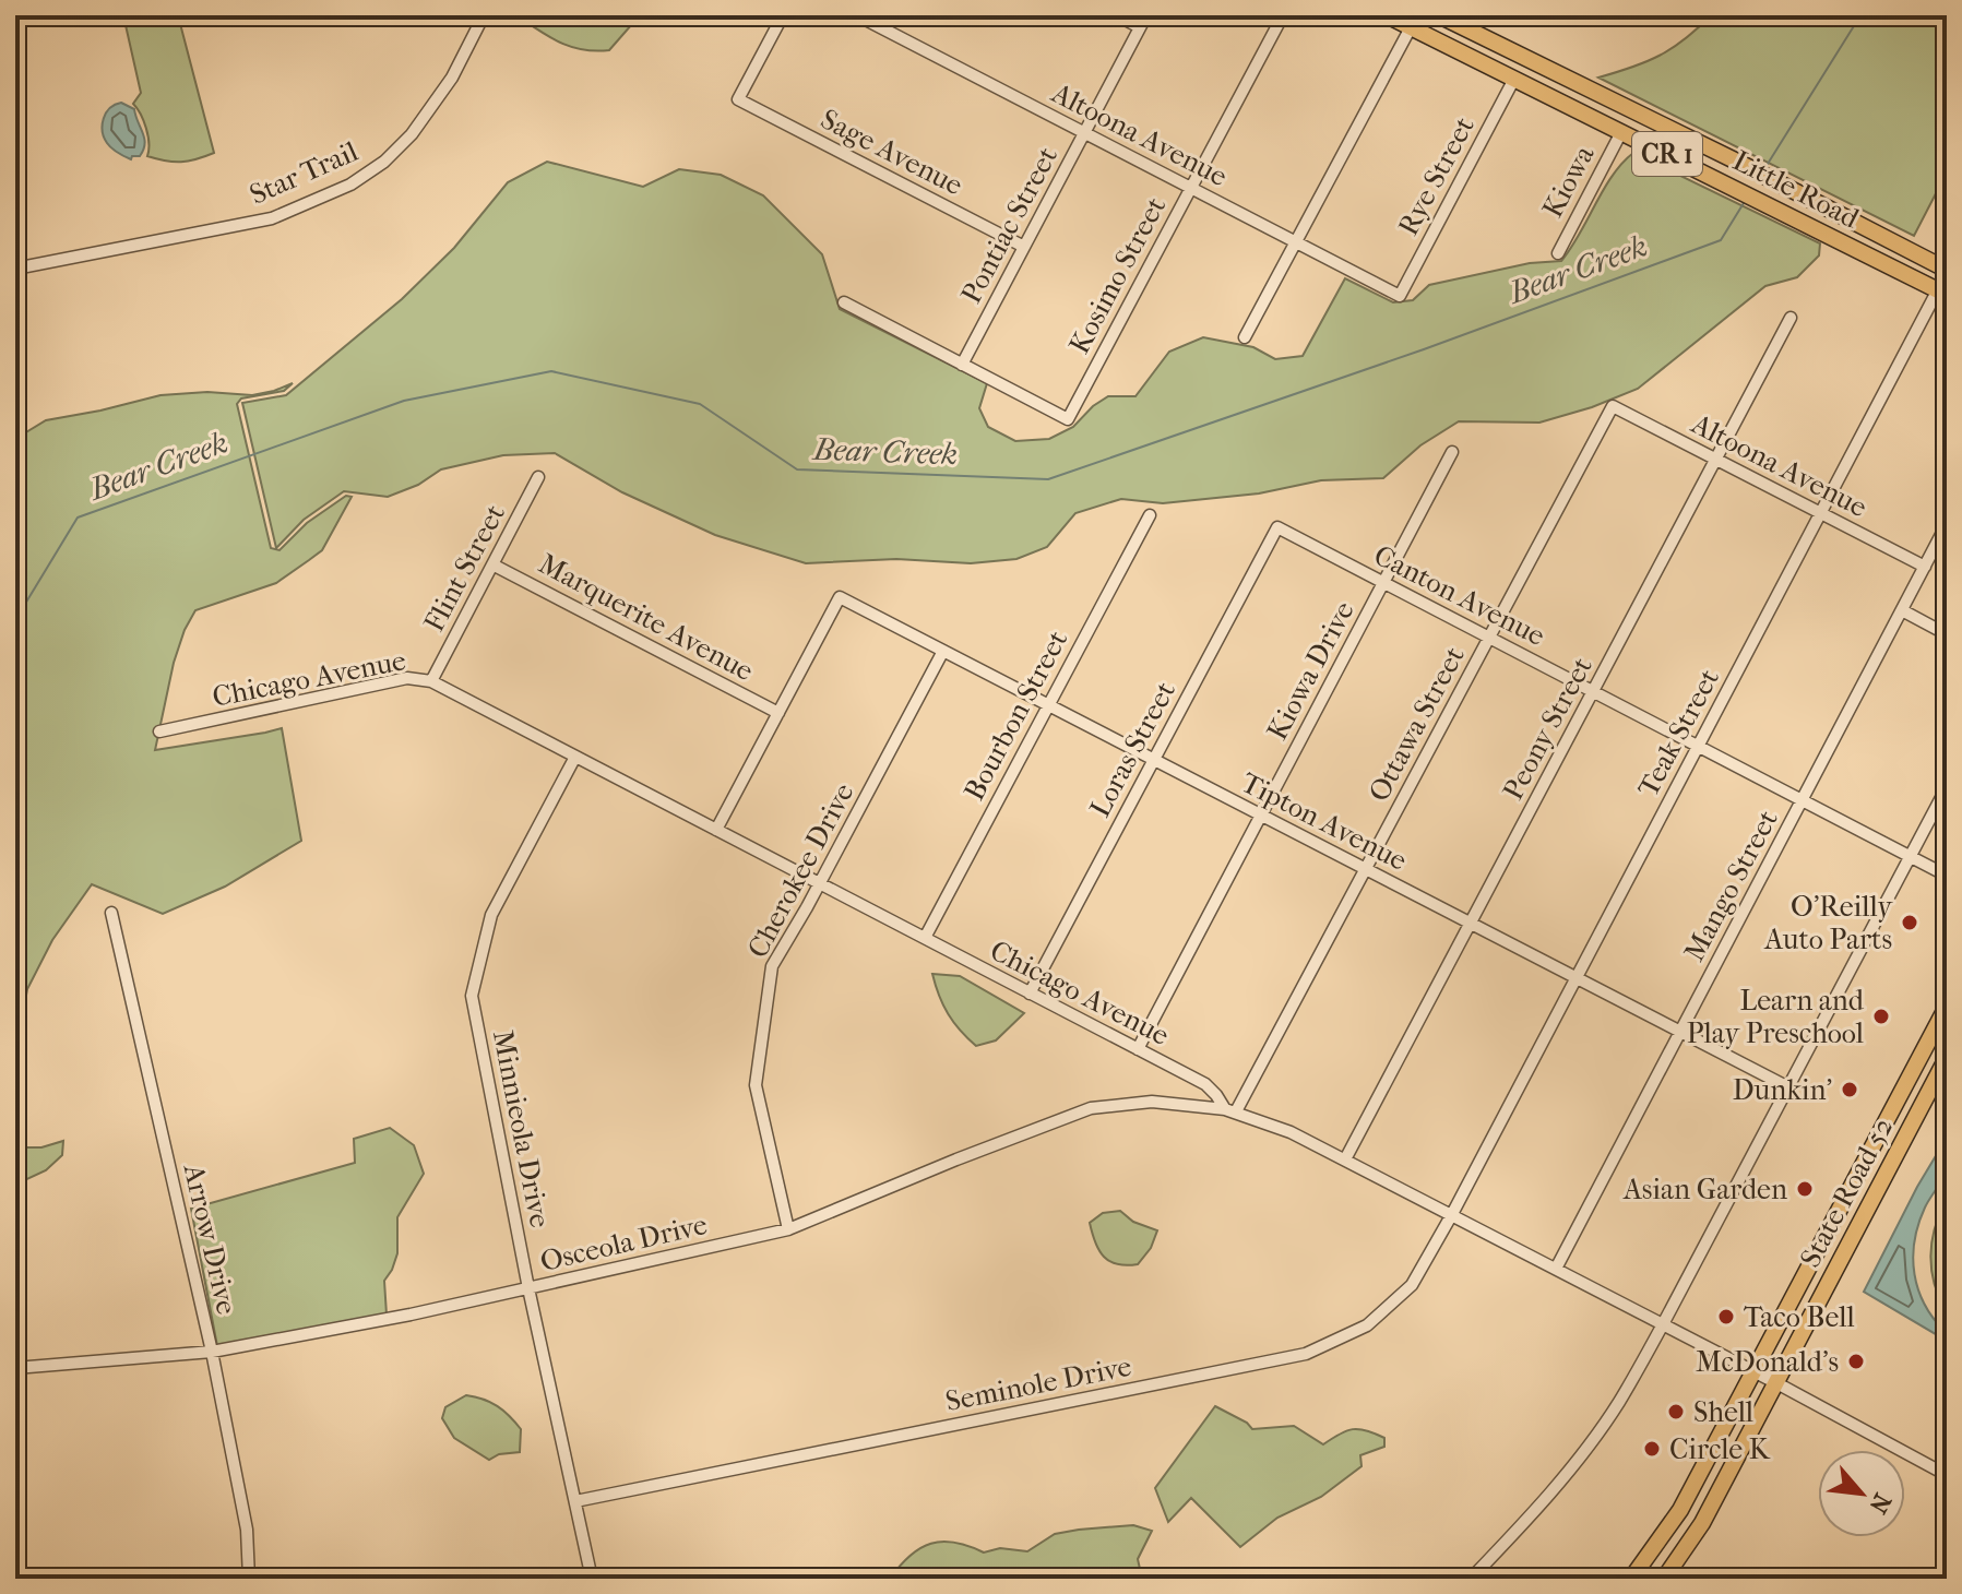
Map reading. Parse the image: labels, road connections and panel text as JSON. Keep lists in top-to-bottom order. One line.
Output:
{"streets":{"main road":["CR 1","Little Road","State Road 52"],"street":["Altoona Avenue","Sage Avenue","Star Trail","Rye Street","Kiowa","Pontiac Street","Kosimo Street","Flint Street","Canton Avenue","Marquerite Avenue","Kiowa Drive","Chicago Avenue","Bourbon Street","Ottawa Street","Peony Street","Teak Street","Loras Street","Tipton Avenue","Cherokee Drive","Mango Street","Minnieola Drive","Arrow Drive","Osceola Drive","Seminole Drive"]},"crossings":[["Altoona Avenue","Rye Street"],["Altoona Avenue","Pontiac Street"],["Altoona Avenue","Kosimo Street"],["Altoona Avenue","Ottawa Street"],["Altoona Avenue","Peony Street"],["Altoona Avenue","Teak Street"],["Altoona Avenue","Mango Street"],["Sage Avenue","Pontiac Street"],["Rye Street","Little Road"],["Kiowa","Little Road"],["Little Road","Teak Street"],["Pontiac Street","Kosimo Street"],["Flint Street","Marquerite Avenue"],["Flint Street","Chicago Avenue"],["Canton Avenue","Kiowa Drive"],["Canton Avenue","Ottawa Street"],["Canton Avenue","Peony Street"],["Canton Avenue","Teak Street"],["Canton Avenue","Loras Street"],["Canton Avenue","Mango Street"],["Marquerite Avenue","Tipton Avenue"],["Kiowa Drive","Chicago Avenue"],["Kiowa Drive","Tipton Avenue"],["Chicago Avenue","Bourbon Street"],["Chicago Avenue","Ottawa Street"],["Chicago Avenue","Peony Street"],["Chicago Avenue","Teak Street"],["Chicago Avenue","Loras Street"],["Chicago Avenue","Cherokee Drive"],["Chicago Avenue","Mango Street"],["Chicago Avenue","Minnieola Drive"],["Chicago Avenue","State Road 52"],["Chicago Avenue","Osceola Drive"],["Chicago Avenue","Seminole Drive"],["Bourbon Street","Tipton Avenue"],["Ottawa Street","Tipton Avenue"],["Ottawa Street","Osceola Drive"],["Peony Street","Tipton Avenue"],["Teak Street","Tipton Avenue"],["Teak Street","Seminole Drive"],["Loras Street","Tipton Avenue"],["Tipton Avenue","Cherokee Drive"],["Tipton Avenue","Mango Street"],["Cherokee Drive","Osceola Drive"],["Minnieola Drive","Osceola Drive"],["Minnieola Drive","Seminole Drive"],["Arrow Drive","Osceola Drive"]],"water":["Bear Creek"],"places":["O'Reilly Auto Parts","Learn and Play Preschool","Dunkin'","Asian Garden","Taco Bell","McDonald's","Shell","Circle K"],"north":"bottom right"}
